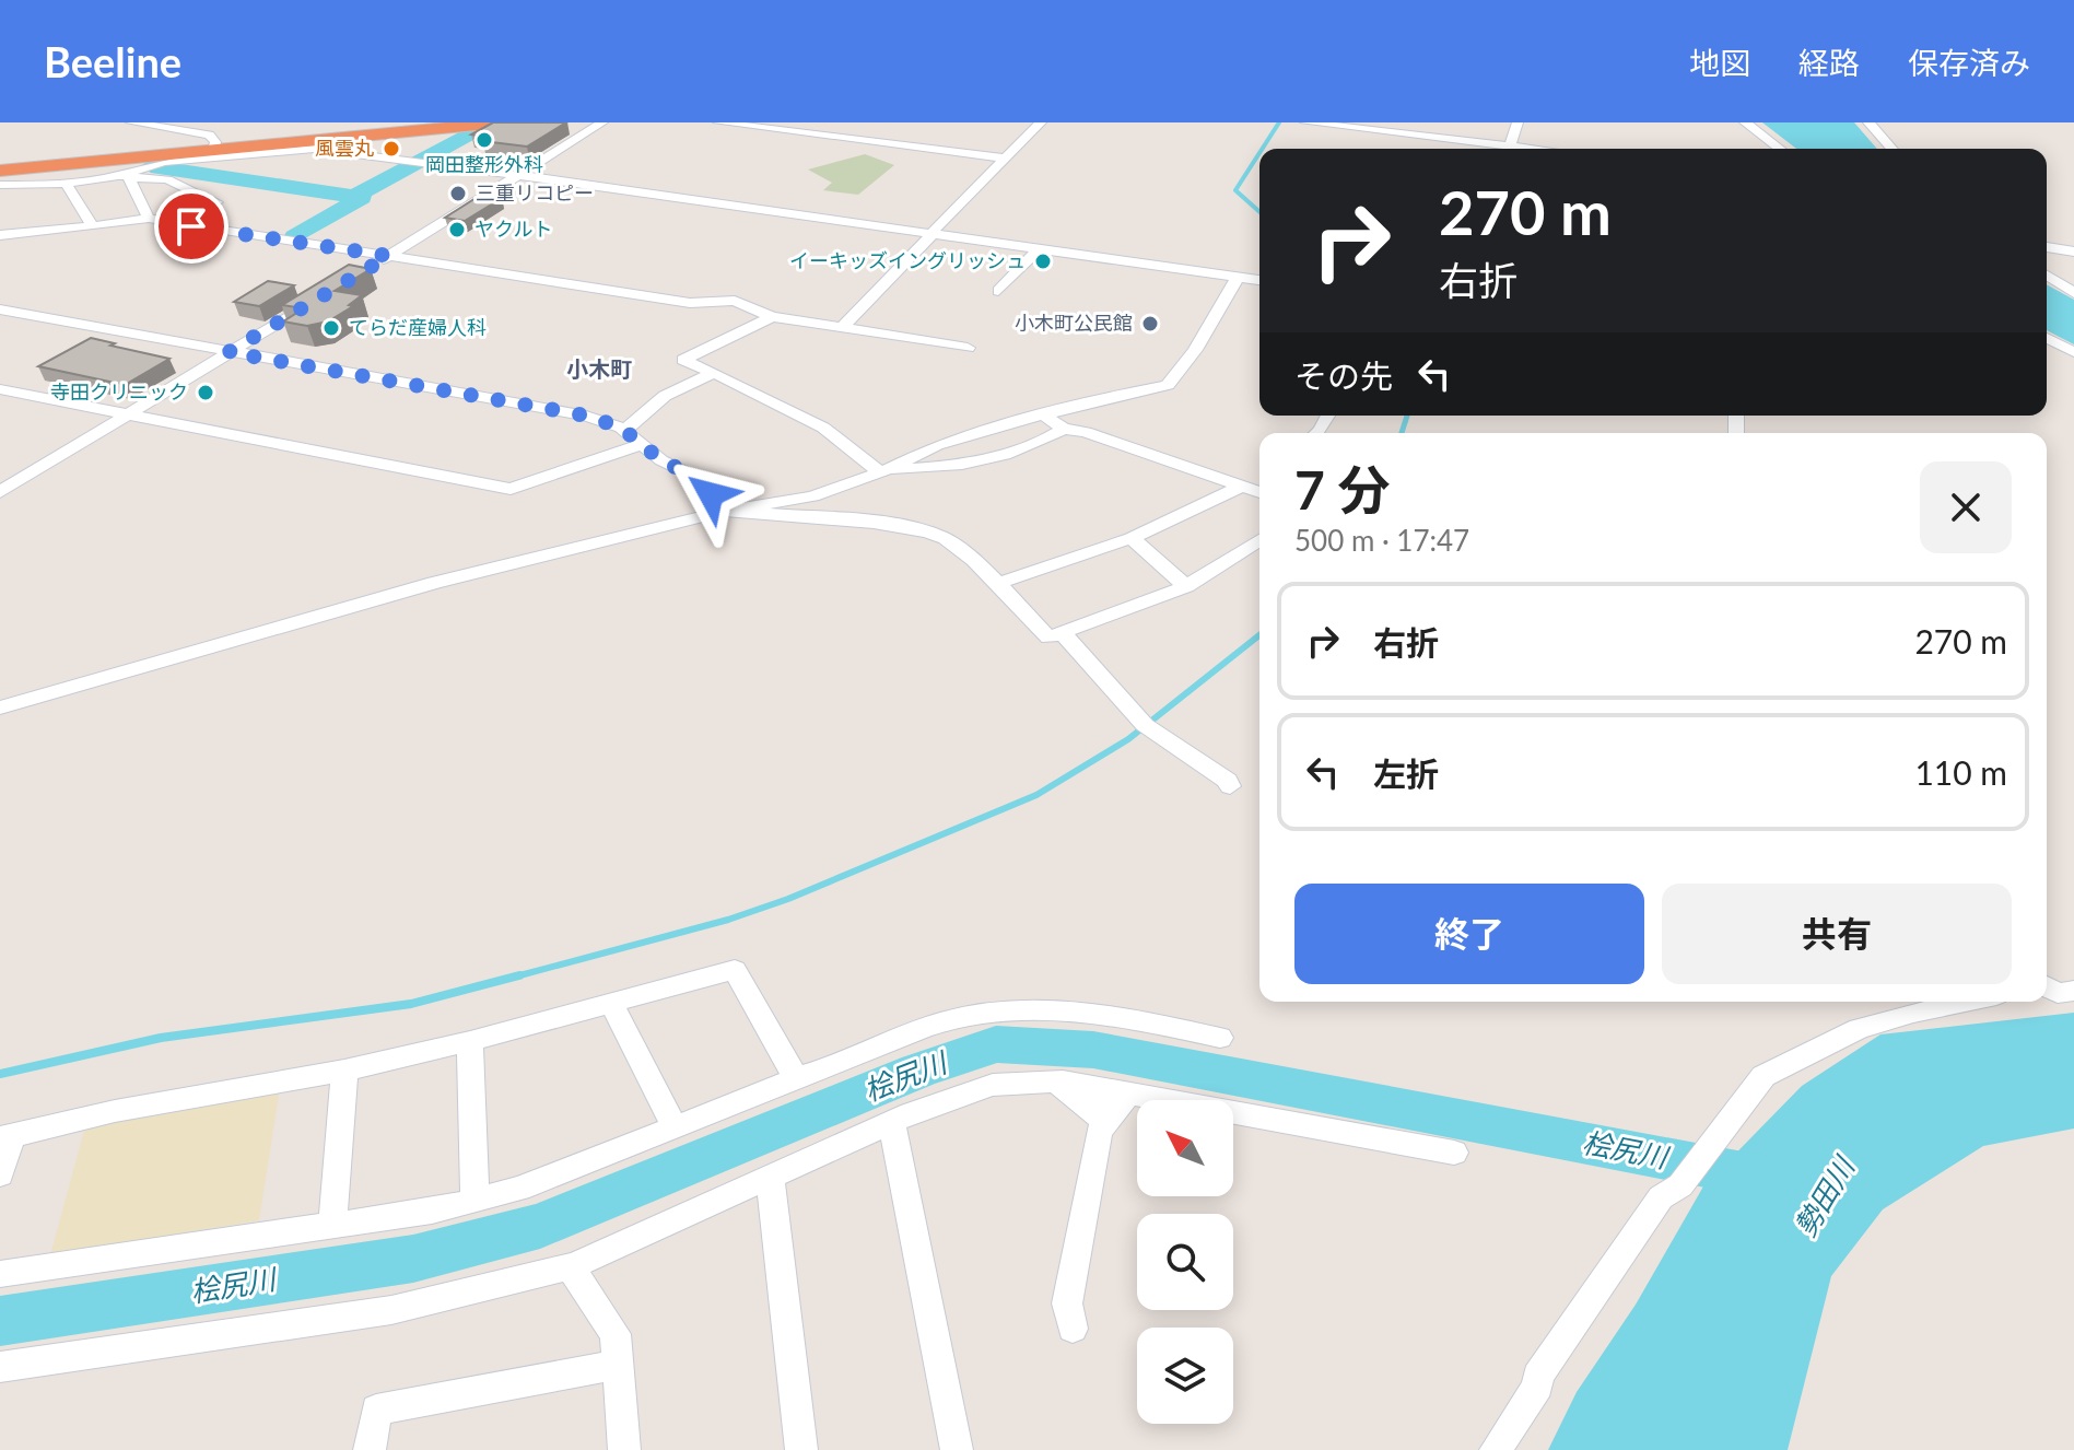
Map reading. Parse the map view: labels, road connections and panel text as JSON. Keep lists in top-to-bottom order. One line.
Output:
{"districts":["小木町"],"water":["桧尻川","勢田川"],"places":["岡田整形外科","風雲丸","三重リコピー","ヤクルト","イーキッズイングリッシュ","小木町公民館","てらだ産婦人科","寺田クリニック"],"north":"top left","page":{"header":"Beeline","nav":["地図","経路","保存済み"],"turn":["270 m","右折"],"then":"その先","heading":["7 分","500 m · 17:47"],"list":[{"name":"右折","value":"270 m"},{"name":"左折","value":"110 m"}],"buttons":["終了","共有"]}}
